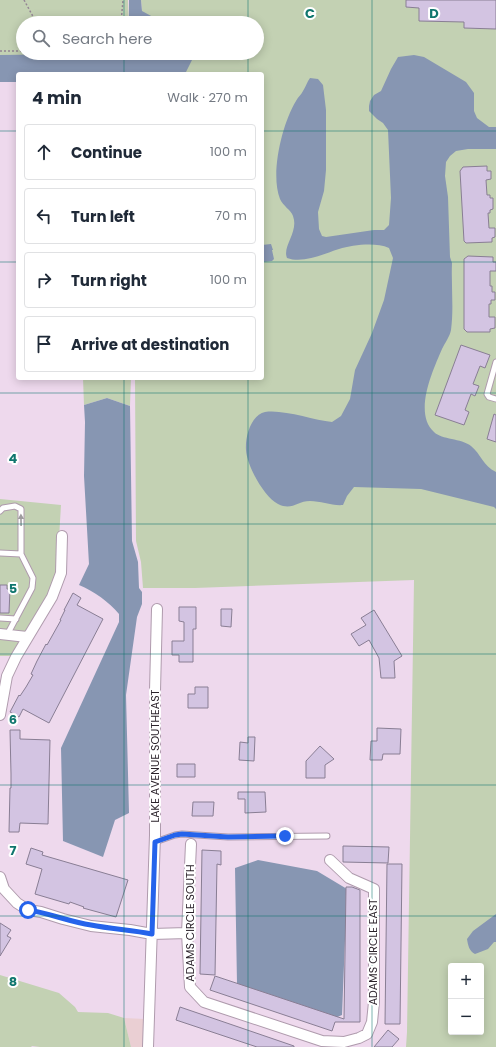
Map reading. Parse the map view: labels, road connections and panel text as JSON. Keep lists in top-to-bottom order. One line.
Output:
{"streets":{"street":["LAKE AVENUE SOUTHEAST","ADAMS CIRCLE SOUTH","ADAMS CIRCLE EAST"]},"crossings":[["ADAMS CIRCLE SOUTH","ADAMS CIRCLE EAST"]],"page":{"search":"Search here","heading":["4 min","Walk · 270 m"],"list":[["Continue","100 m"],["Turn left","70 m"],["Turn right","100 m"],"Arrive at destination"],"map_buttons":["+","−"]},"grid":{"columns":["C","D"],"rows":["4","5","6","7","8"]}}
